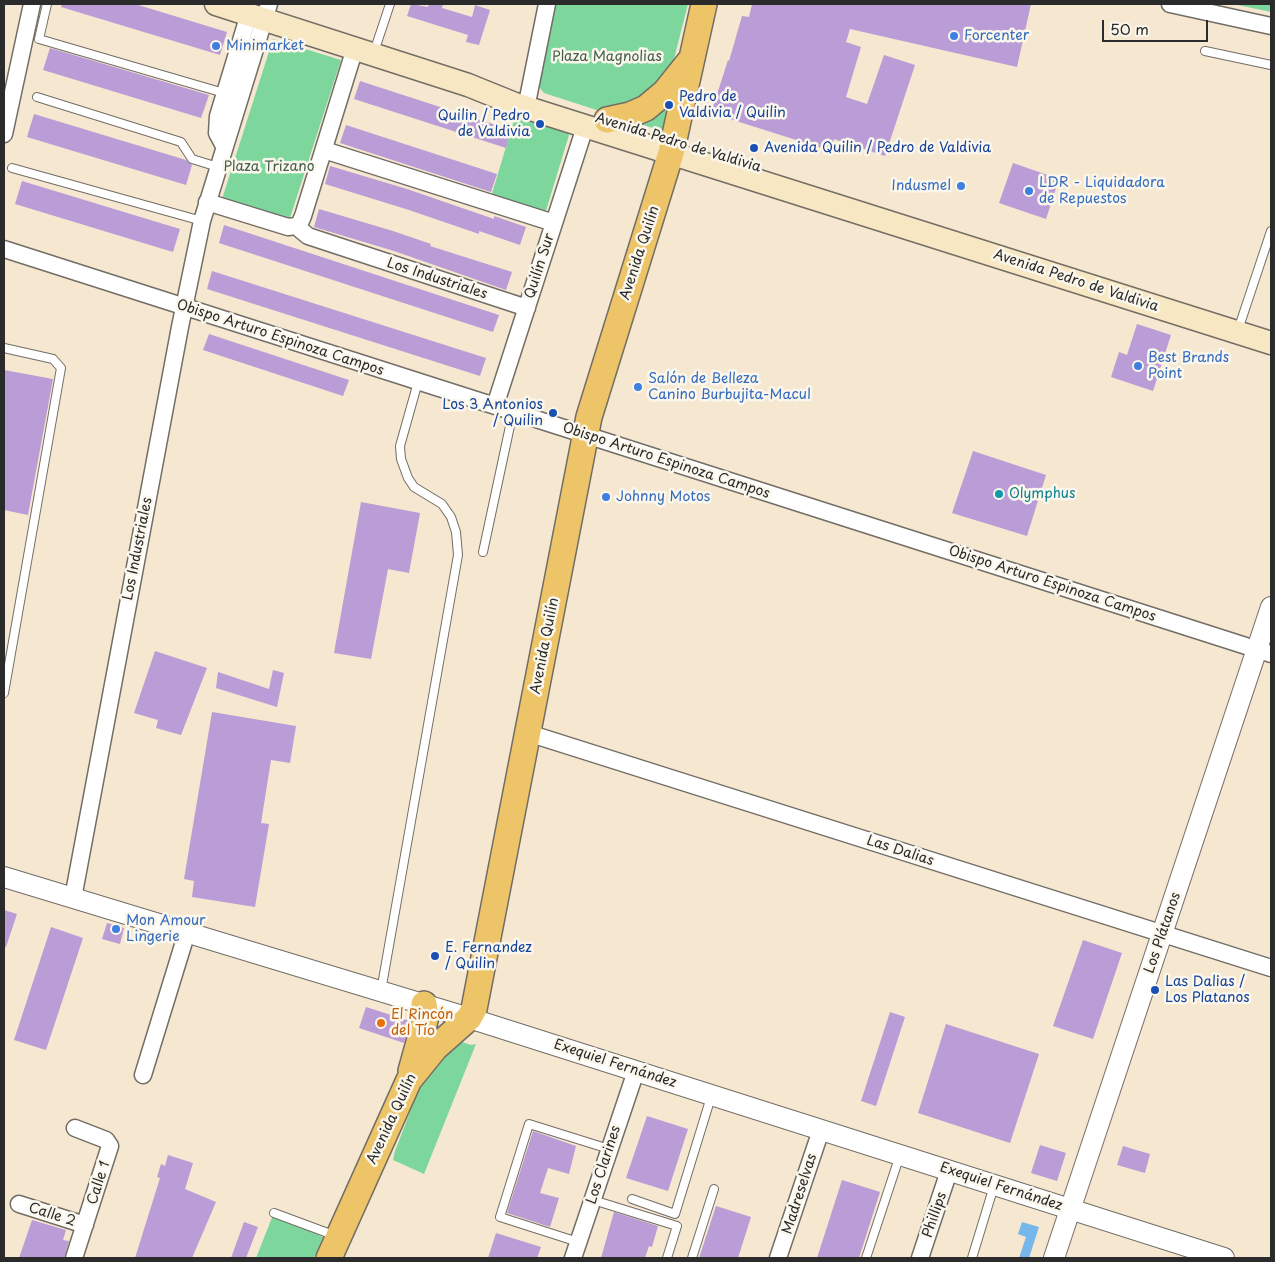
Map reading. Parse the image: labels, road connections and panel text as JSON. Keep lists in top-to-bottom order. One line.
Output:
{"streets":{"main road":["Avenida Pedro de Valdivia","Avenida Quilín"],"street":["Quilín Sur","Los Industriales","Obispo Arturo Espinoza Campos","Las Dalias","Los Plátanos","Exequiel Fernández","Los Clarines","Calle 1","Madreselvas","Calle 2","Phillips"]},"crossings":[["Avenida Pedro de Valdivia","Avenida Quilín"],["Avenida Pedro de Valdivia","Quilín Sur"],["Avenida Pedro de Valdivia","Los Industriales"],["Avenida Quilín","Obispo Arturo Espinoza Campos"],["Avenida Quilín","Las Dalias"],["Avenida Quilín","Exequiel Fernández"],["Quilín Sur","Los Industriales"],["Quilín Sur","Obispo Arturo Espinoza Campos"],["Los Industriales","Obispo Arturo Espinoza Campos"],["Los Industriales","Exequiel Fernández"],["Obispo Arturo Espinoza Campos","Los Plátanos"],["Las Dalias","Los Plátanos"],["Los Plátanos","Exequiel Fernández"],["Exequiel Fernández","Los Clarines"],["Exequiel Fernández","Madreselvas"],["Exequiel Fernández","Phillips"],["Calle 1","Calle 2"]],"parks":["Plaza Magnolias","Plaza Trizano"],"places":["Forcenter","Minimarket","Pedro de Valdivia / Quilin","Quilin / Pedro de Valdivia","Avenida Quilin / Pedro de Valdivia","Indusmel","LDR - Liquidadora de Repuestos","Best Brands Point","Salón de Belleza Canino Burbujita-Macul","Los 3 Antonios / Quilin","Olymphus","Johnny Motos","Mon Amour Lingerie","E. Fernandez / Quilin","Las Dalias / Los Platanos","El Rincón del Tío"],"scale_bar":"50 m"}
